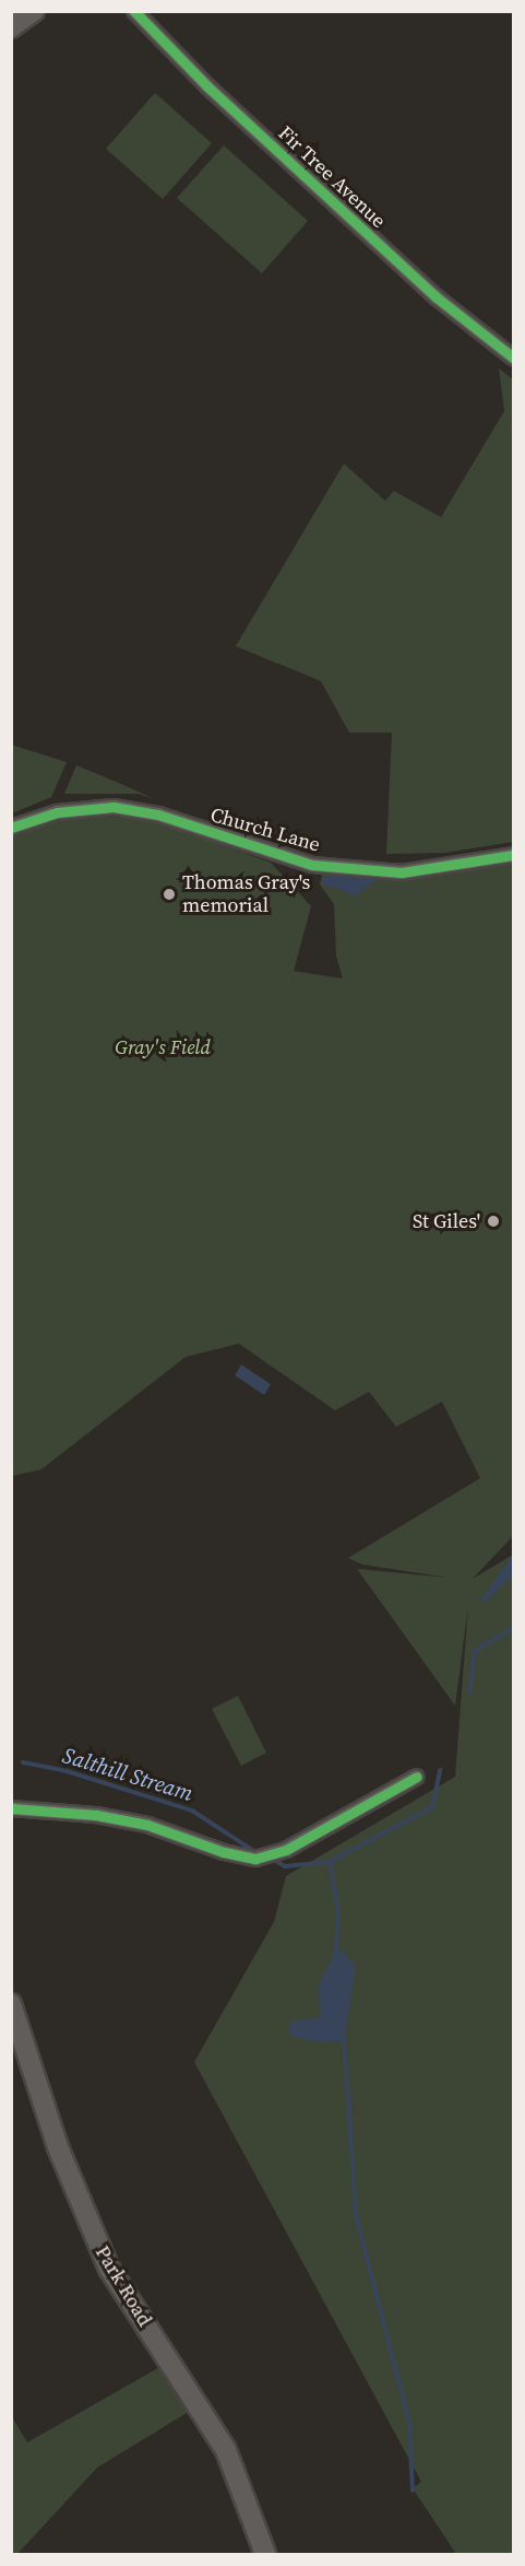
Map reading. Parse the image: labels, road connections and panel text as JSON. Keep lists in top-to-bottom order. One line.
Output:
{"streets":{"main road":["Park Road"],"street":["Fir Tree Avenue","Church Lane"]},"water":["Salthill Stream"],"parks":["Gray's Field"],"places":["Thomas Gray's memorial","St Giles'"]}
